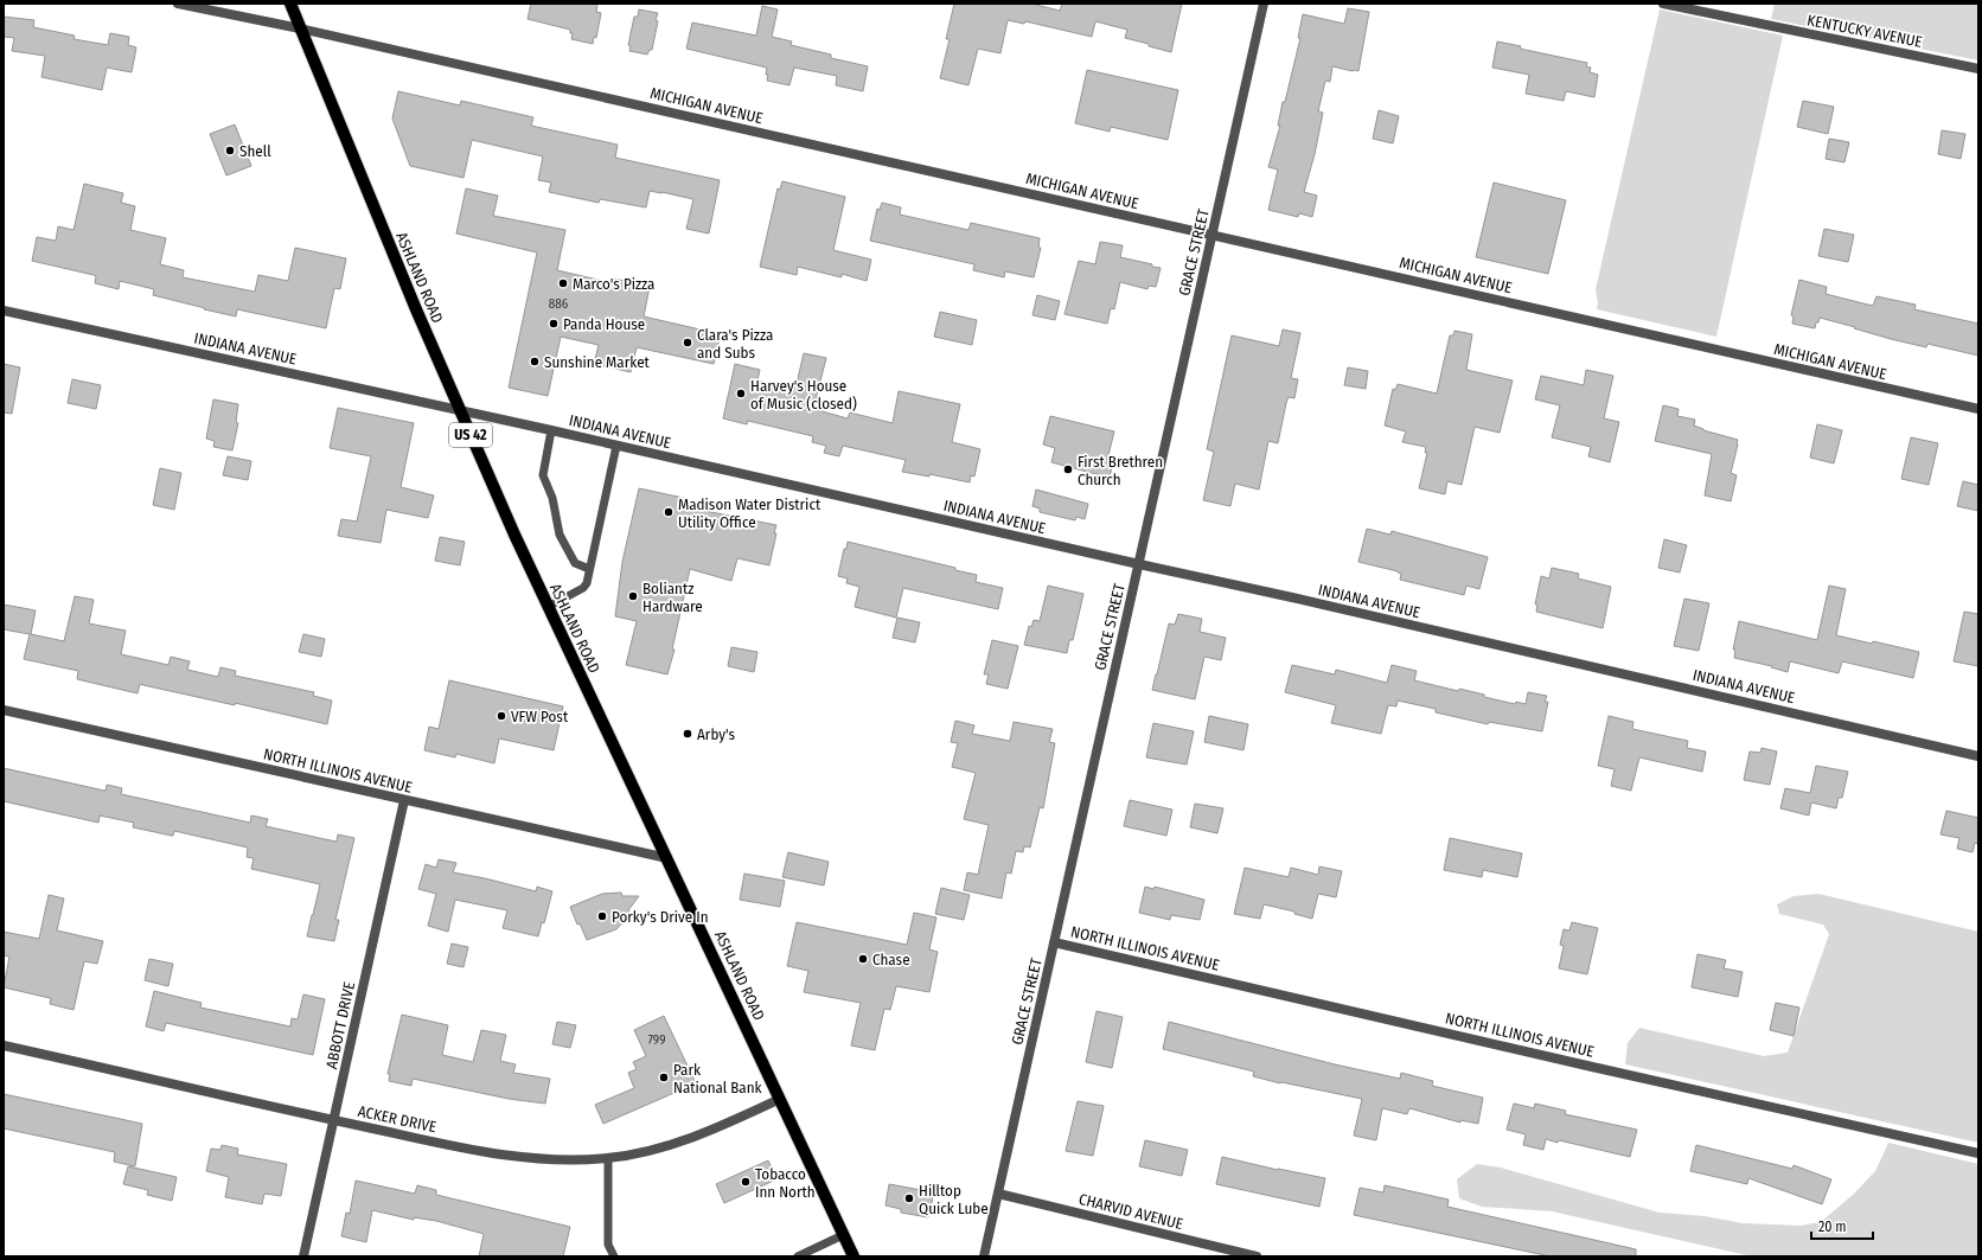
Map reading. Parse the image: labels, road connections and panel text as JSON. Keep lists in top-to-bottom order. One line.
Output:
{"streets":{"main road":["ASHLAND ROAD","US 42"],"street":["KENTUCKY AVENUE","MICHIGAN AVENUE","GRACE STREET","INDIANA AVENUE","NORTH ILLINOIS AVENUE","ABBOTT DRIVE","ACKER DRIVE","CHARVID AVENUE"]},"crossings":[["MICHIGAN AVENUE","GRACE STREET"],["MICHIGAN AVENUE","ASHLAND ROAD"],["GRACE STREET","INDIANA AVENUE"],["GRACE STREET","NORTH ILLINOIS AVENUE"],["GRACE STREET","CHARVID AVENUE"],["ASHLAND ROAD","INDIANA AVENUE"],["ASHLAND ROAD","NORTH ILLINOIS AVENUE"],["ASHLAND ROAD","ACKER DRIVE"],["NORTH ILLINOIS AVENUE","ABBOTT DRIVE"],["ABBOTT DRIVE","ACKER DRIVE"]],"places":["Shell","Marco's Pizza","Panda House","Clara's Pizza and Subs","Sunshine Market","Harvey's House of Music (closed)","First Brethren Church","Madison Water District Utility Office","Boliantz Hardware","VFW Post","Arby's","Porky's Drive In","Chase","Park National Bank","Tobacco Inn North","Hilltop Quick Lube"],"house_numbers":["886","799"],"scale_bar":"20 m"}
